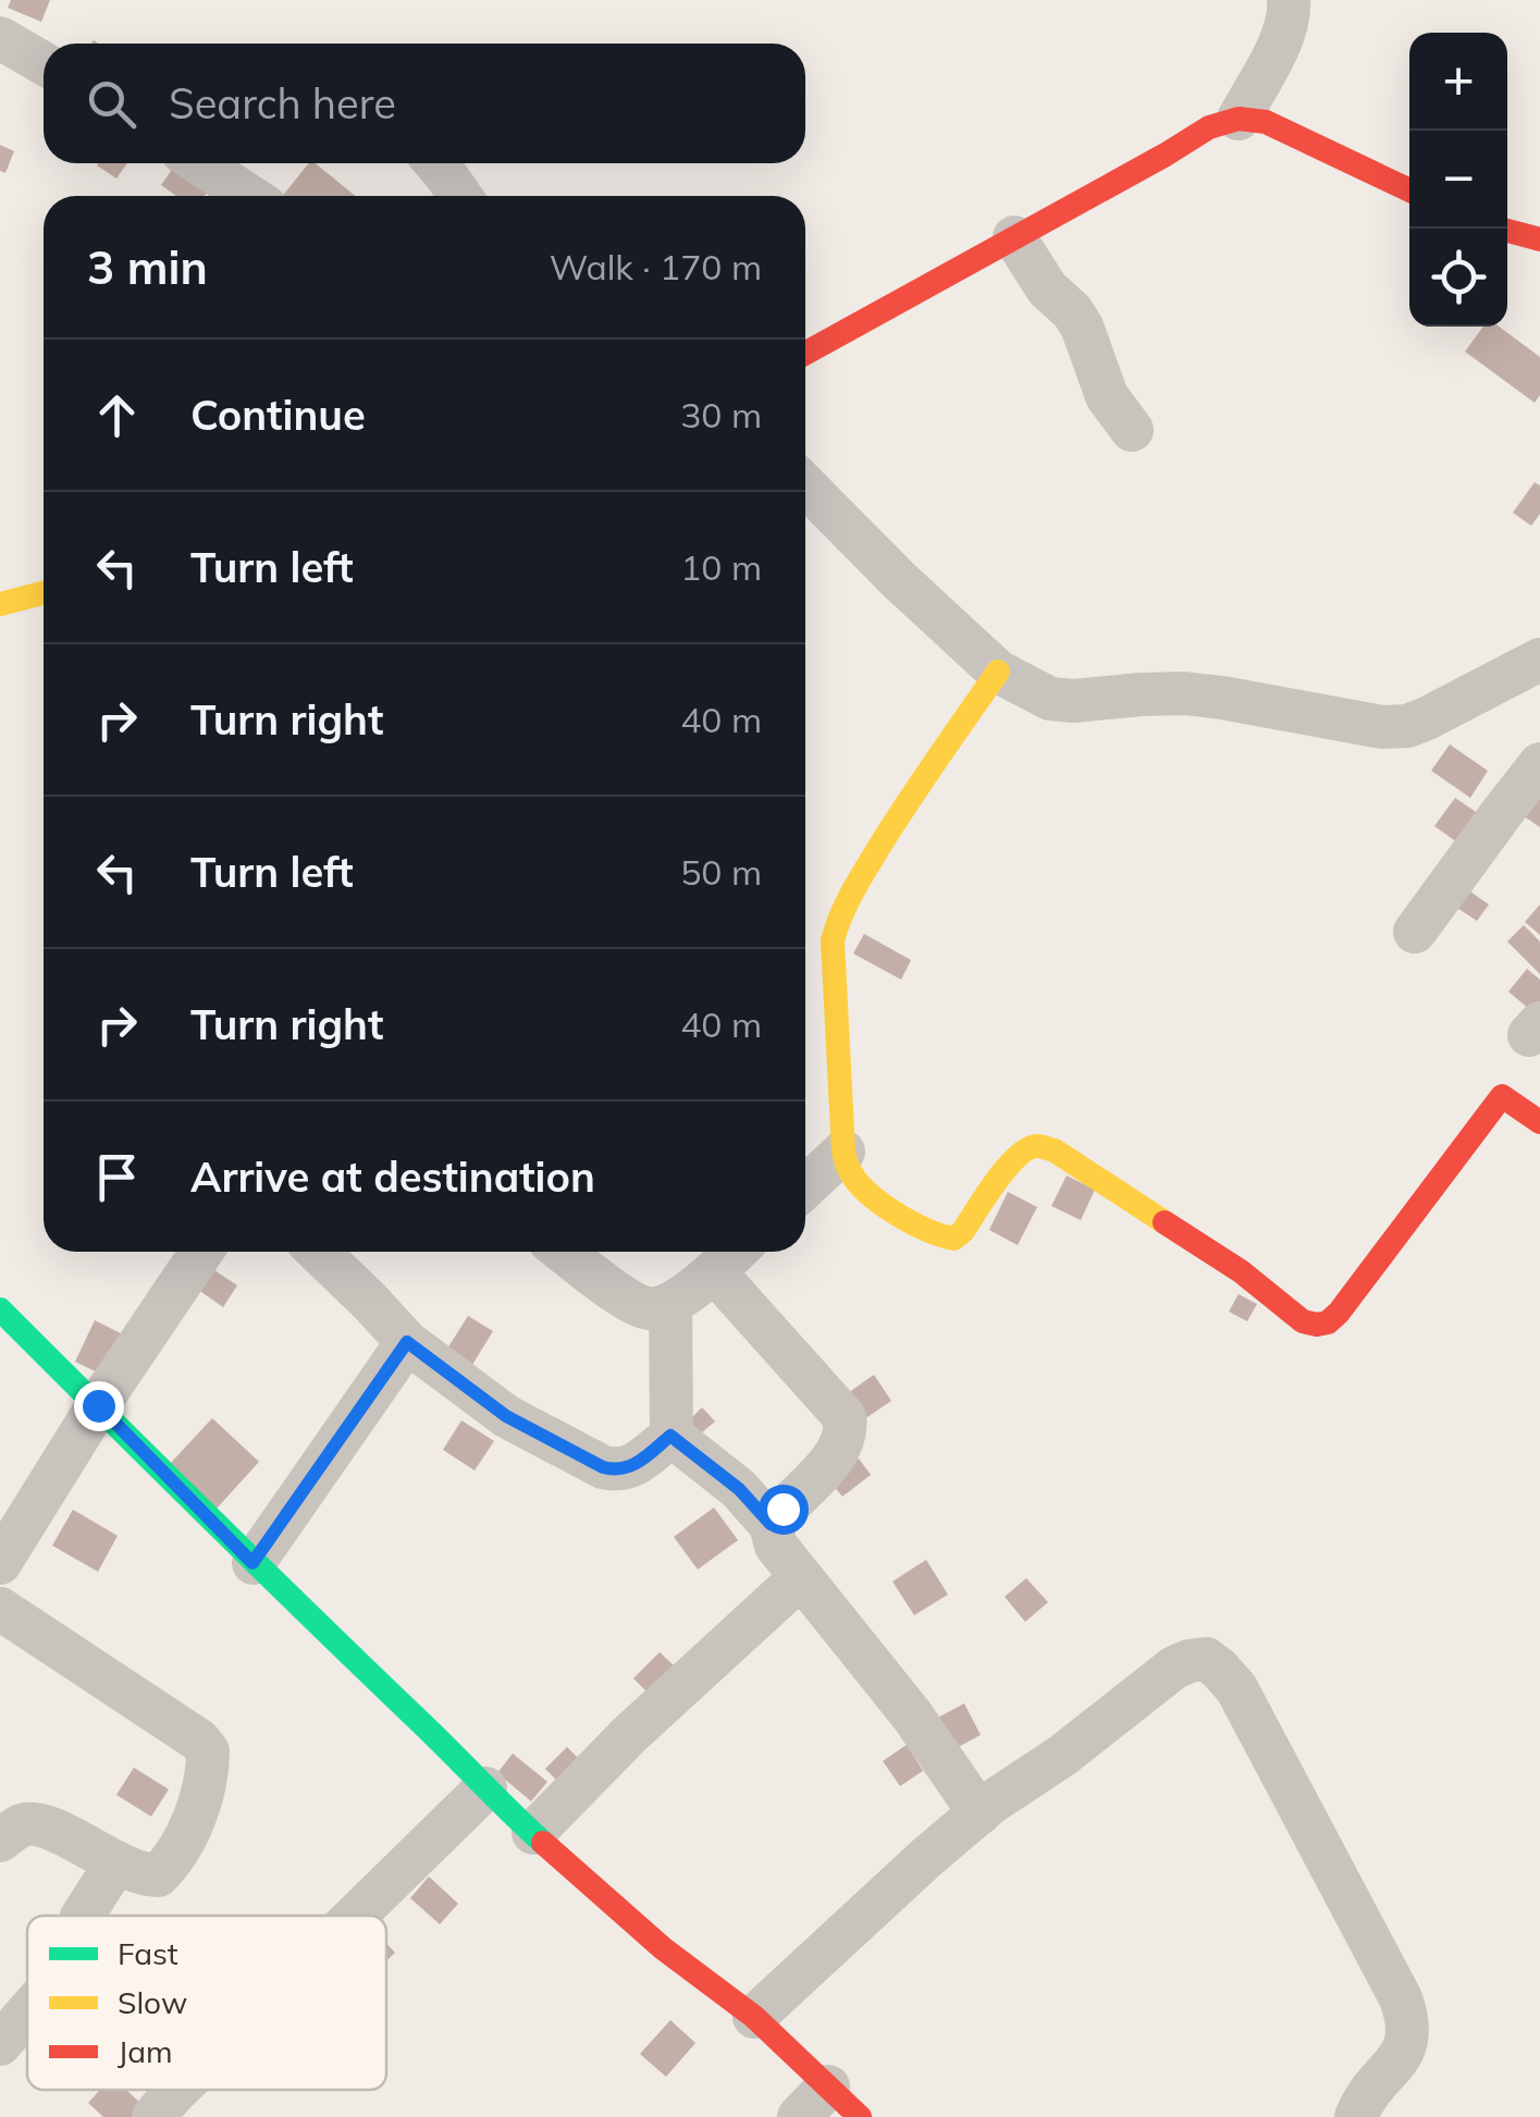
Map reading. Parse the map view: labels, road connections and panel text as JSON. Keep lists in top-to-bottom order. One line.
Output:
{"legend":["Fast","Slow","Jam"],"page":{"map_buttons":["+","−"],"search":"Search here","heading":["3 min","Walk · 170 m"],"list":[["Continue","30 m"],["Turn left","10 m"],["Turn right","40 m"],["Turn left","50 m"],["Turn right","40 m"],"Arrive at destination"]}}
